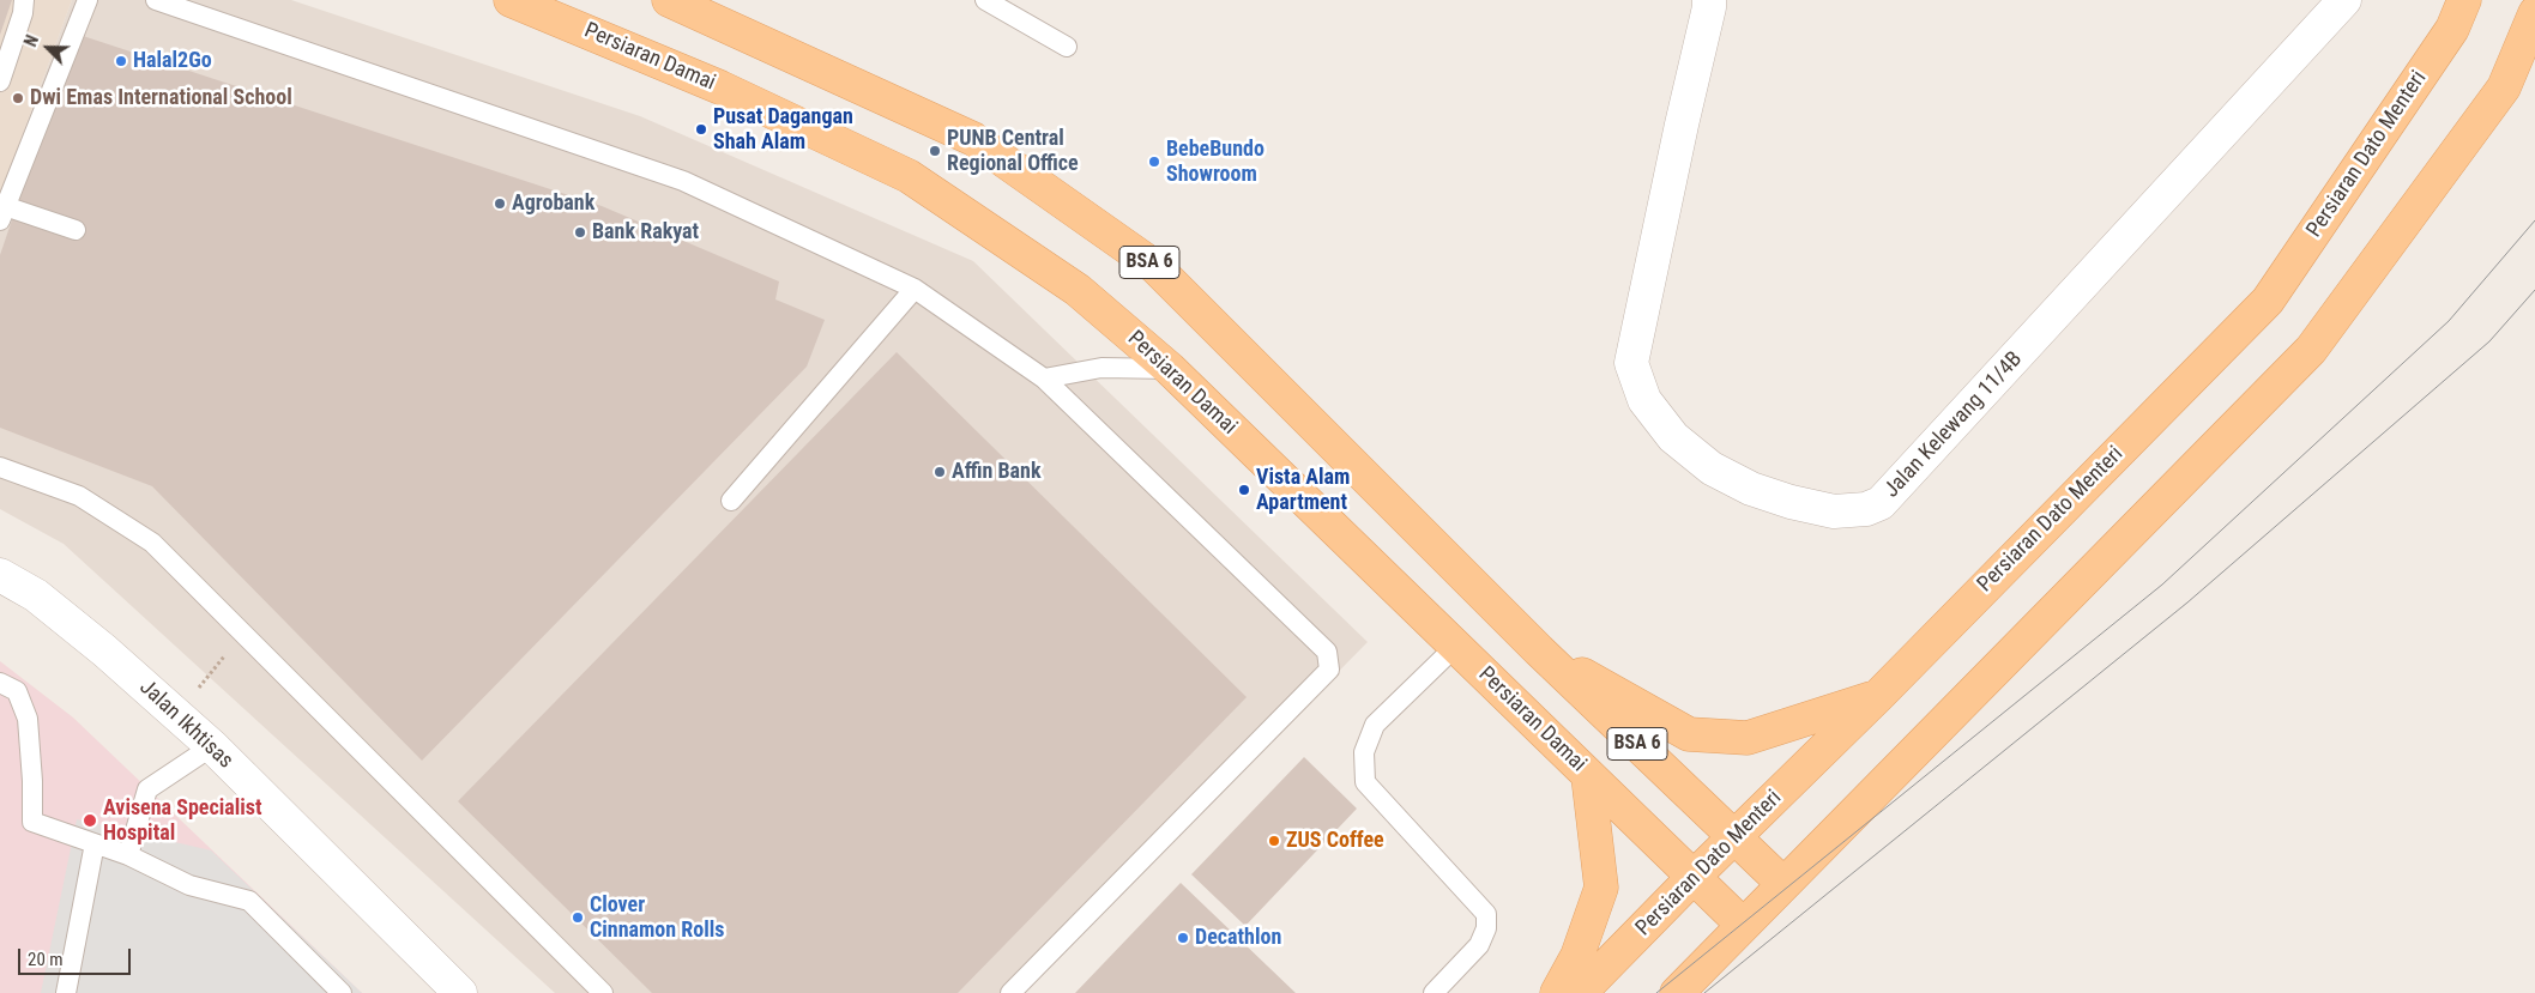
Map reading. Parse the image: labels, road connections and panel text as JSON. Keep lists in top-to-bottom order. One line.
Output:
{"streets":{"main road":["Persiaran Damai","Persiaran Dato Menteri","BSA 6"],"street":["Jalan Kelewang 11/4B","Jalan Ikhtisas"]},"crossings":[["Persiaran Damai","Persiaran Dato Menteri"],["Persiaran Dato Menteri","BSA 6"]],"places":["Halal2Go","Dwi Emas International School","Pusat Dagangan Shah Alam","PUNB Central Regional Office","BebeBundo Showroom","Agrobank","Bank Rakyat","Affin Bank","Vista Alam Apartment","Avisena Specialist Hospital","ZUS Coffee","Clover Cinnamon Rolls","Decathlon"],"scale_bar":"20 m","north":"top left"}
